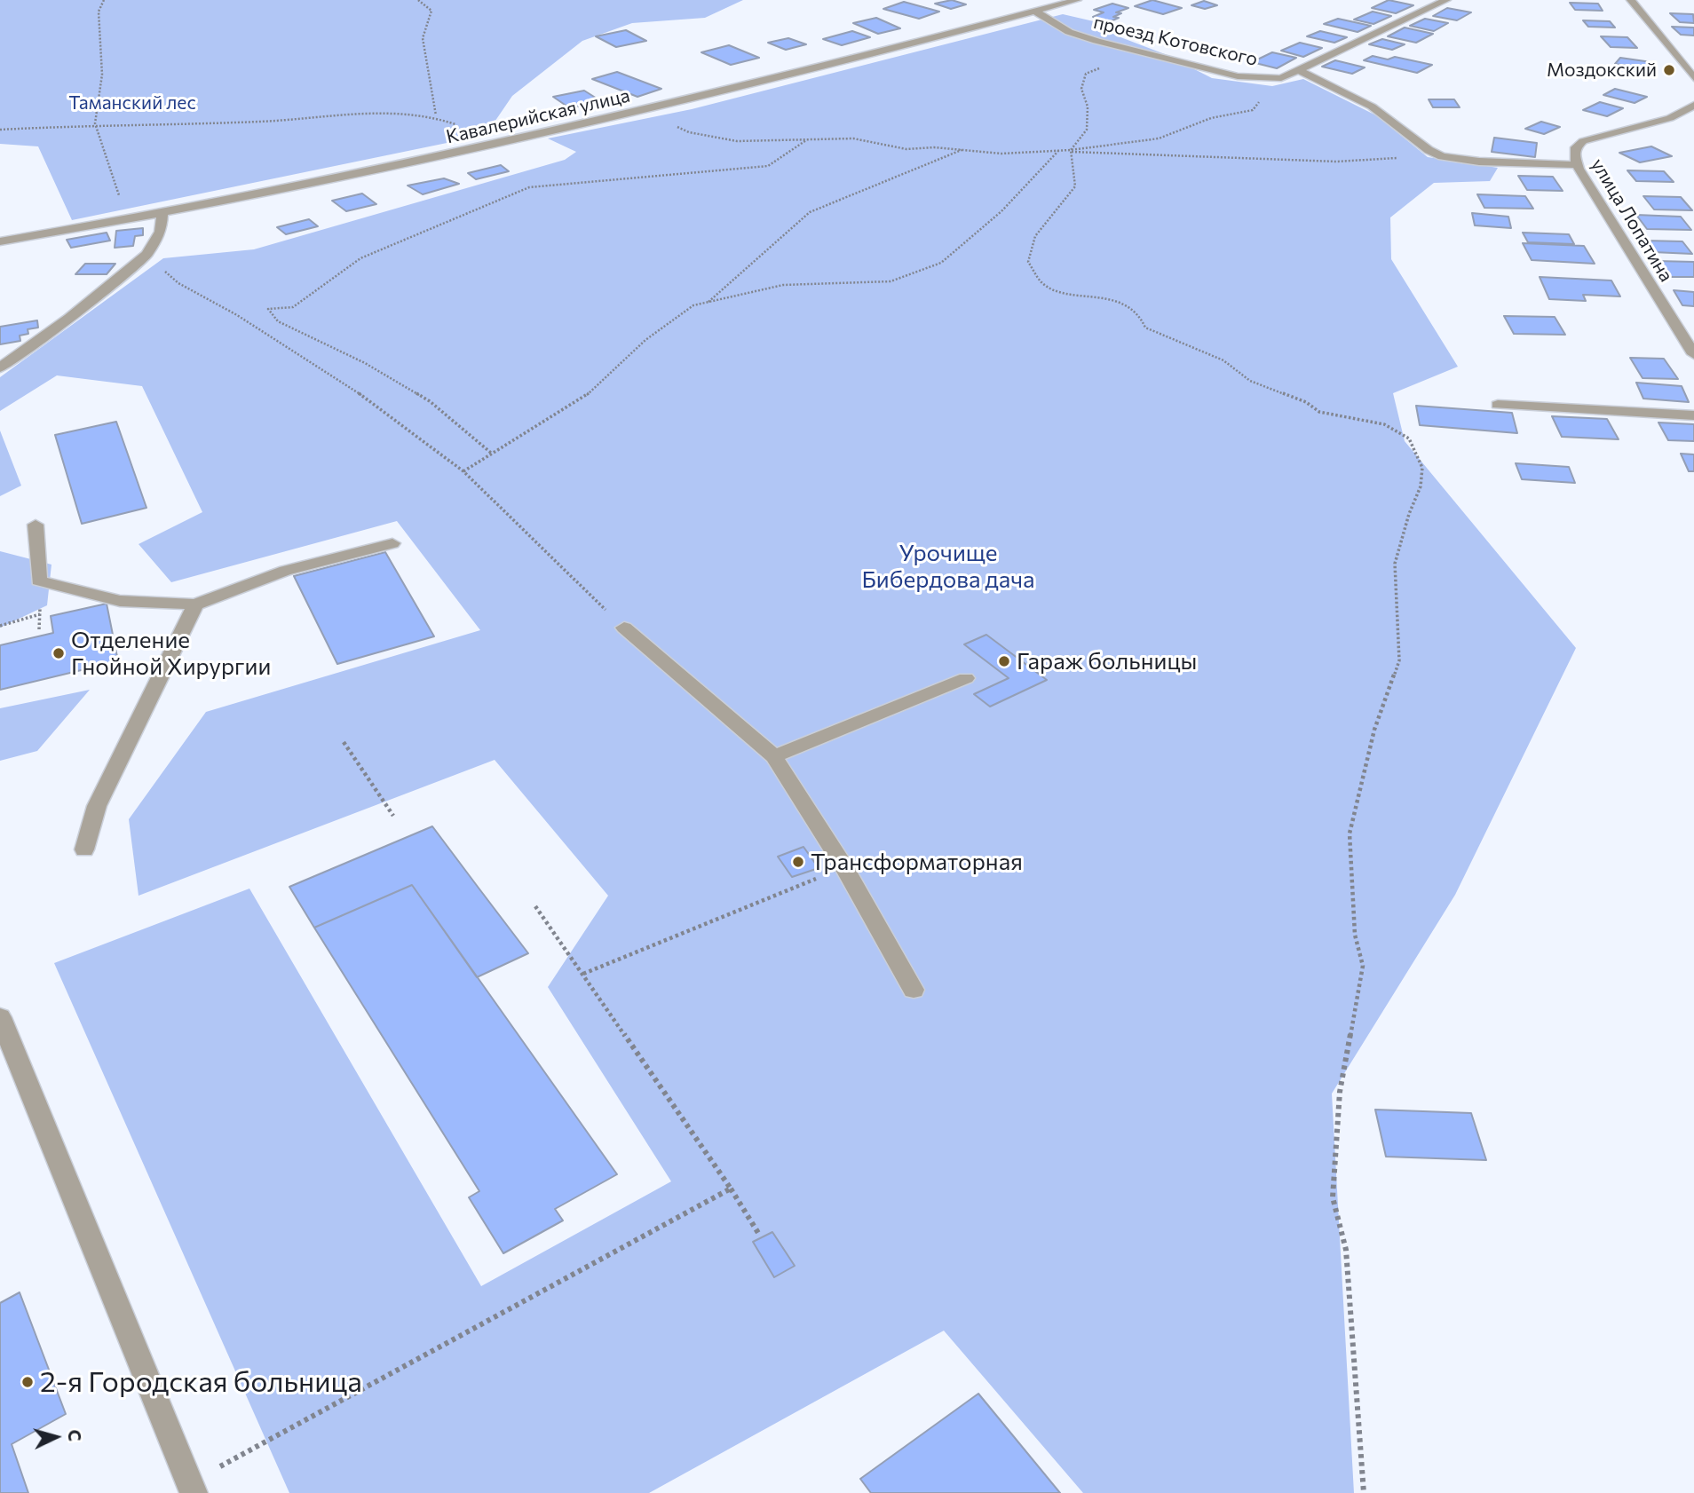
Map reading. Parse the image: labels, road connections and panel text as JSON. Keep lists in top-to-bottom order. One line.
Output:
{"streets":{"street":["проезд Котовского","Кавалерийская улица","улица Лопатина"]},"crossings":[["проезд Котовского","Кавалерийская улица"]],"parks":["Таманский лес","Урочище Бибердова дача"],"places":["Моздокский","Отделение Гнойной Хирургии","Гараж больницы","Трансформаторная","2-я Городская больница"],"north":"right"}
